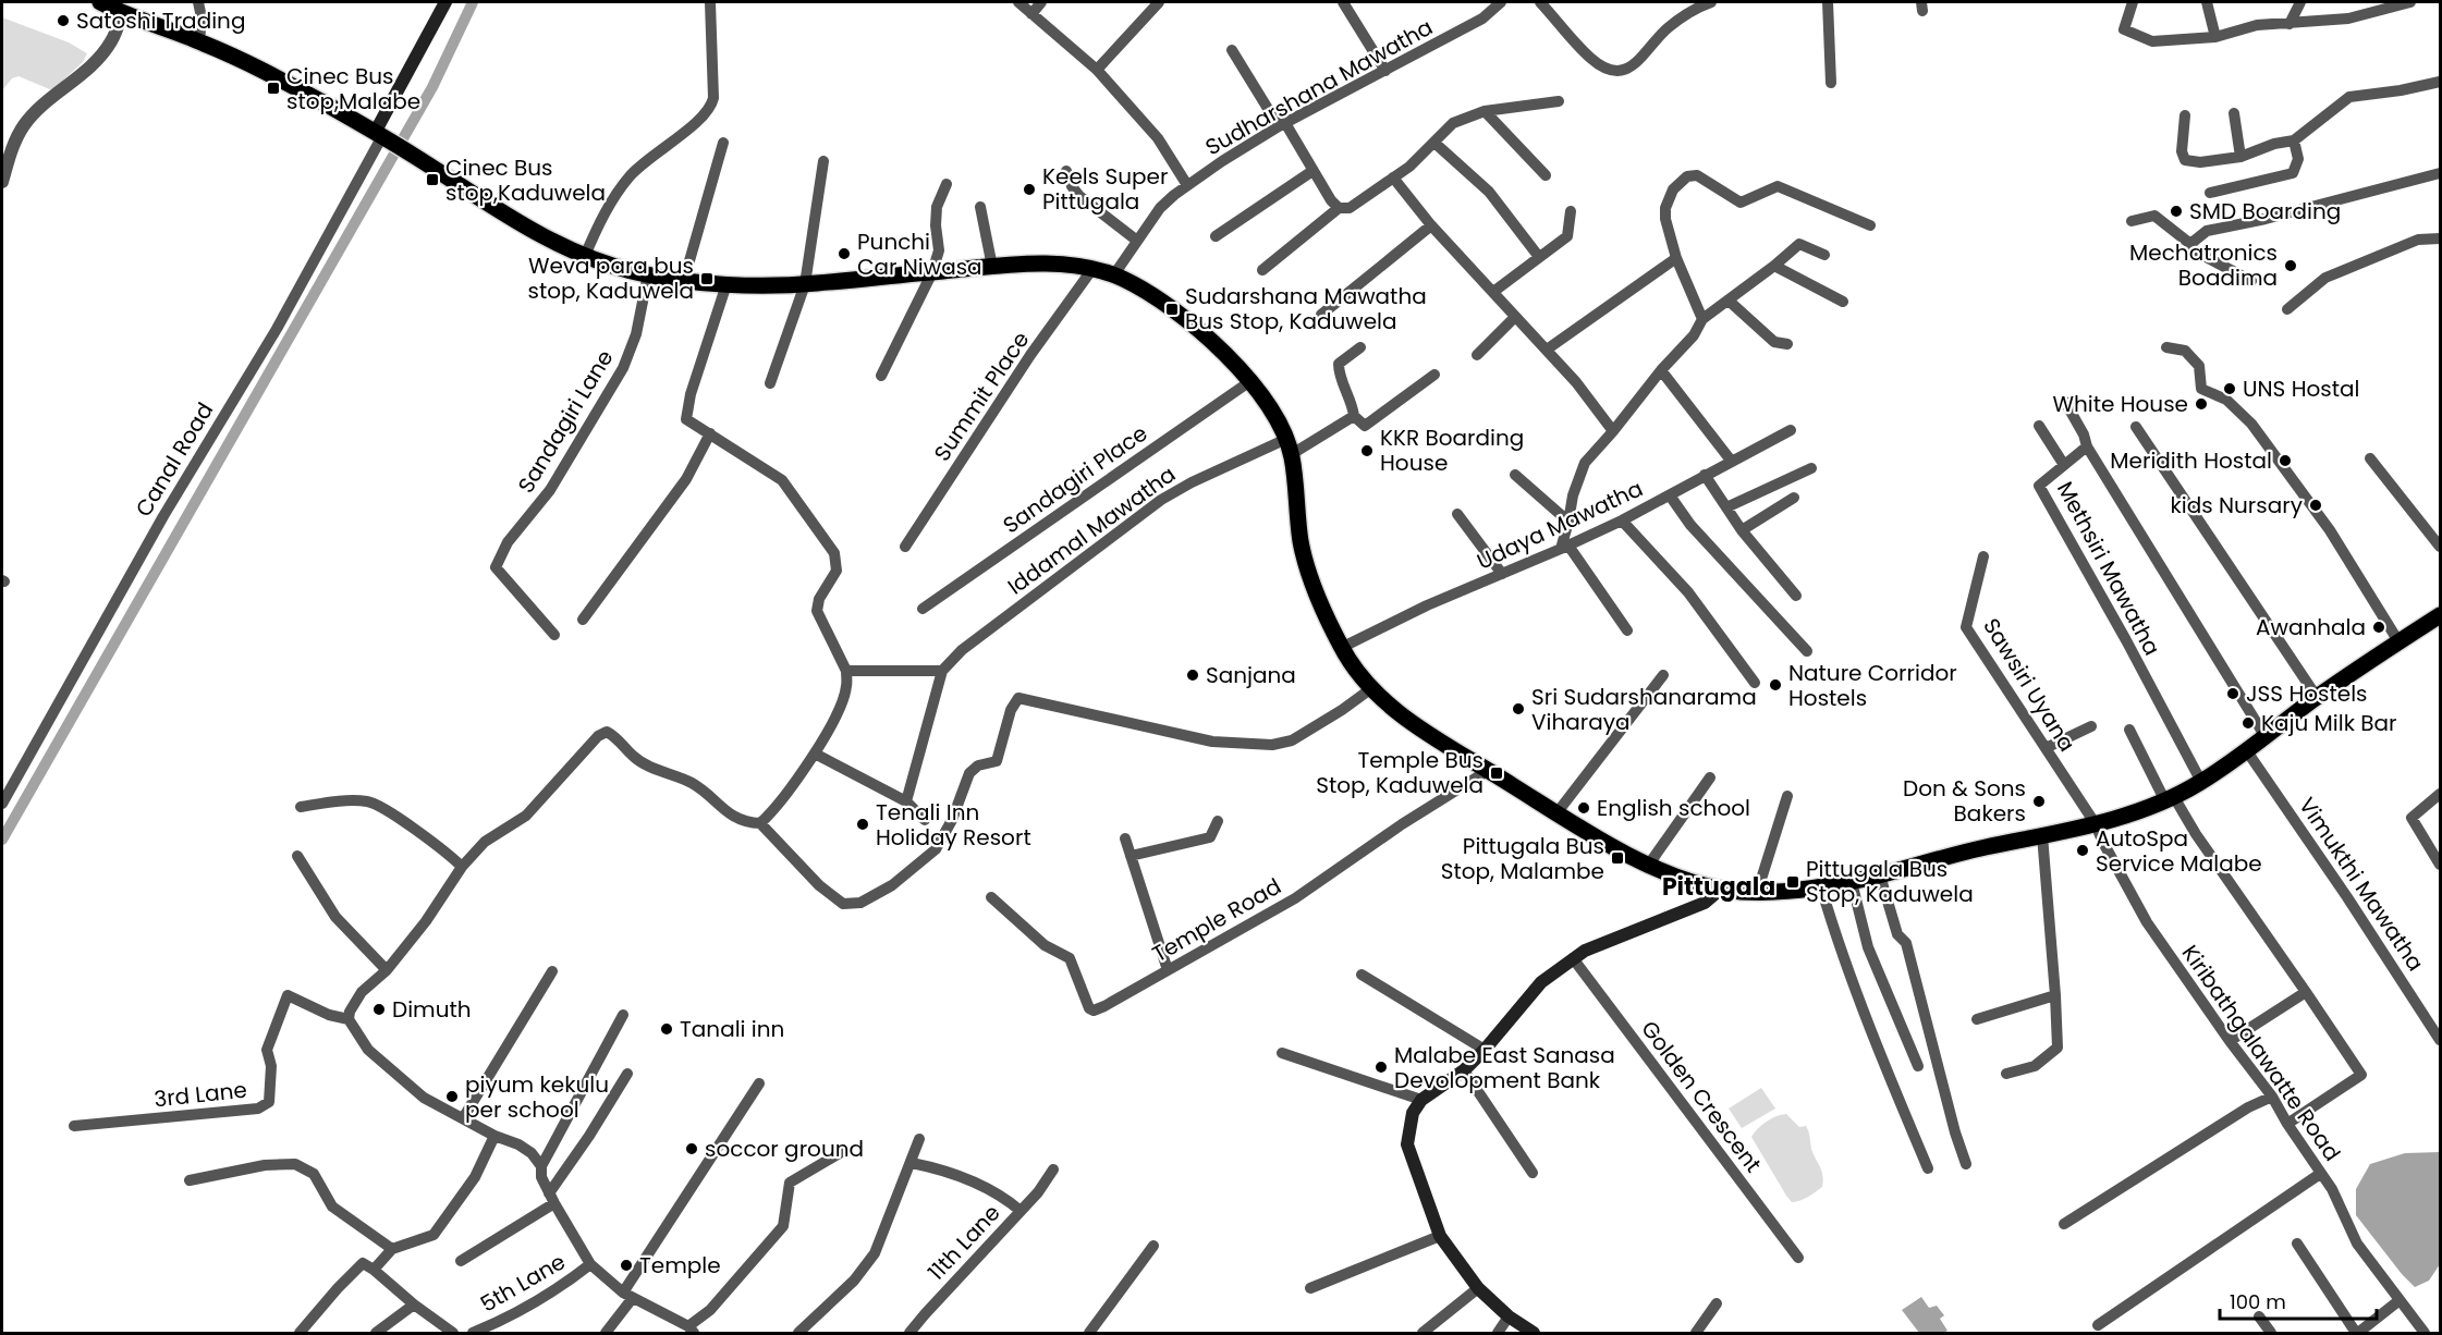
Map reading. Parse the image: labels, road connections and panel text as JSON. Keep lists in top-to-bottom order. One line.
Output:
{"streets":{"street":["Sudharshana Mawatha","Summit Place","Sandagiri Lane","Canal Road","Sandagiri Place","Udaya Mawatha","Iddamal Mawatha","Methsiri Mawatha","Sawsiri Uyana","Vimukthi Mawatha","Temple Road","Kiribathgalawatte Road","3rd Lane","Golden Crescent","11th Lane","5th Lane"]},"crossings":[["Sawsiri Uyana","Kiribathgalawatte Road"]],"districts":["Pittugala"],"places":{"other":["Satoshi Trading","Keels Super Pittugala","SMD Boarding","Punchi Car Niwasa","Mechatronics Boadima","UNS Hostal","White House","KKR Boarding House","Meridith Hostal","kids Nursary","Awanhala","Sanjana","Nature Corridor Hostels","JSS Hostels","Sri Sudarshanarama Viharaya","Kaju Milk Bar","Don & Sons Bakers","English school","Tenali Inn Holiday Resort","AutoSpa Service Malabe","Dimuth","Tanali inn","Malabe East Sanasa Devolopment Bank","piyum kekulu per school","soccor ground","Temple"],"transit":["Cinec Bus stop,Malabe","Cinec Bus stop,Kaduwela","Weva para bus stop, Kaduwela","Sudarshana Mawatha Bus Stop, Kaduwela","Temple Bus Stop, Kaduwela","Pittugala Bus Stop, Malambe","Pittugala Bus Stop, Kaduwela"]},"scale_bar":"100 m"}
